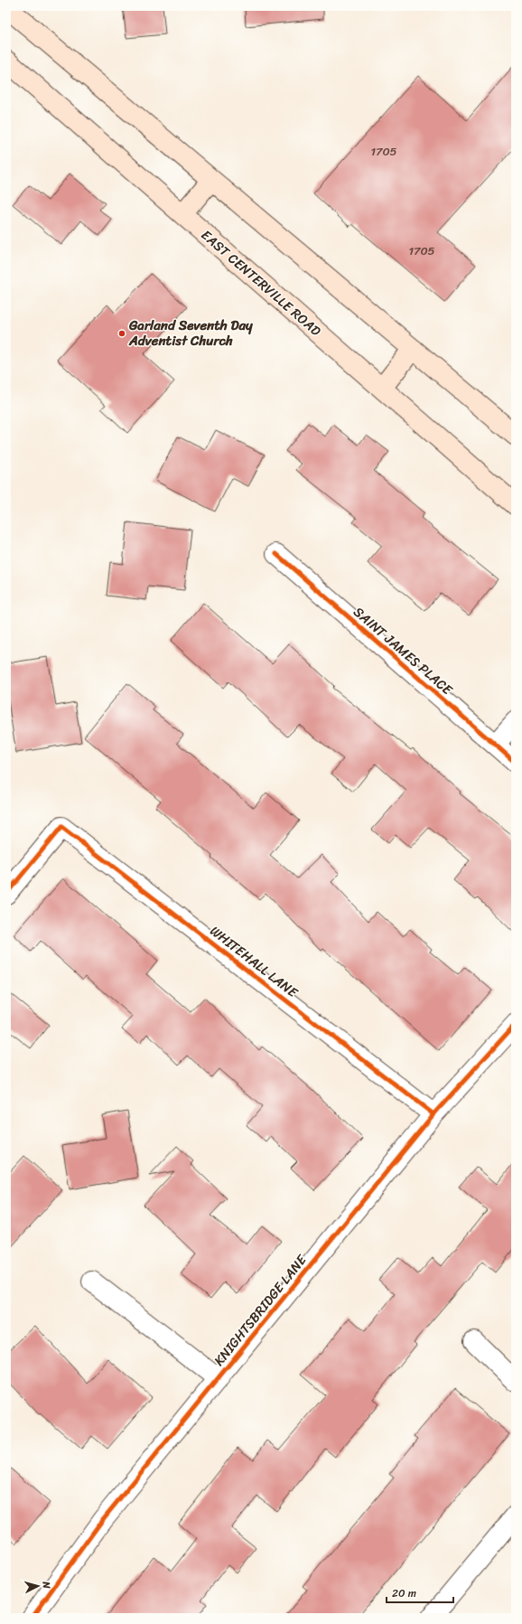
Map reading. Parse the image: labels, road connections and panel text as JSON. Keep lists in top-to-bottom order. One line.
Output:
{"streets":{"main road":["EAST CENTERVILLE ROAD"],"street":["SAINT JAMES PLACE","WHITEHALL LANE","KNIGHTSBRIDGE LANE"]},"crossings":[["WHITEHALL LANE","KNIGHTSBRIDGE LANE"]],"places":["Garland Seventh Day Adventist Church"],"house_numbers":["1705","1705"],"scale_bar":"20 m","north":"right"}
